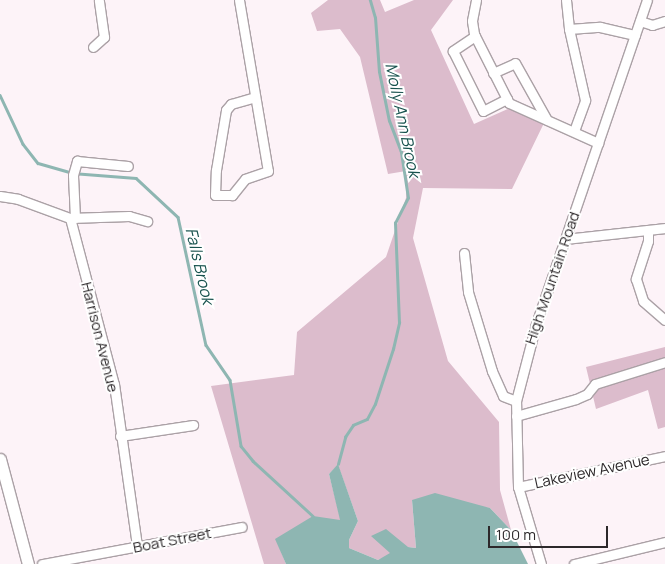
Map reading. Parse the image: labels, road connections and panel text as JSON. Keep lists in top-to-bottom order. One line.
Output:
{"streets":{"street":["High Mountain Road","Harrison Avenue","Lakeview Avenue","Boat Street"]},"crossings":[["High Mountain Road","Lakeview Avenue"],["Harrison Avenue","Boat Street"]],"water":["Molly Ann Brook","Falls Brook"],"scale_bar":"100 m"}
